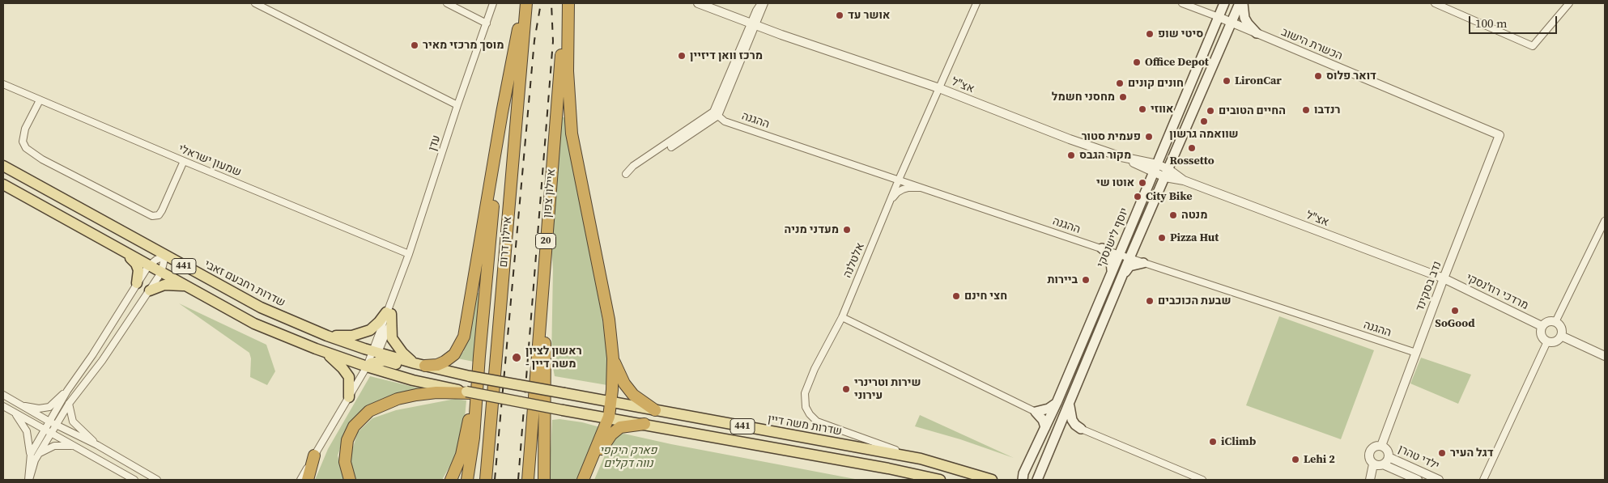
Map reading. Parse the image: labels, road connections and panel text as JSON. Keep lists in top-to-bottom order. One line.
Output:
{"streets":{"highway":["איילון צפון","20","איילון דרום"],"main road":["יוסף לישנסקי","441","שדרות רחבעם זאבי","שדרות משה דיין"],"street":["הכשרת הישוב","אצ\"ל","ההגנה","עדן","שמעון ישראלי","אלטלנה","נדב בסקינד","מרדכי רוז'נסקי","ילדי טהרן"]},"crossings":[["הכשרת הישוב","יוסף לישנסקי"],["הכשרת הישוב","נדב בסקינד"],["אצ\"ל","יוסף לישנסקי"],["אצ\"ל","אלטלנה"],["אצ\"ל","נדב בסקינד"],["אצ\"ל","מרדכי רוז'נסקי"],["ההגנה","יוסף לישנסקי"],["ההגנה","אלטלנה"],["ההגנה","נדב בסקינד"],["עדן","שמעון ישראלי"],["עדן","441"],["עדן","שדרות רחבעם זאבי"],["אלטלנה","שדרות משה דיין"],["441","שדרות רחבעם זאבי"],["441","שדרות משה דיין"],["שדרות רחבעם זאבי","שדרות משה דיין"],["נדב בסקינד","מרדכי רוז'נסקי"],["נדב בסקינד","ילדי טהרן"]],"parks":["פארק היקפי נווה דקלים"],"places":["אושר עד","סיטי שופ","מוסך מרכזי מאיר","מרכז וואן דיזיין","Office Depot","דואר פלוס","LironCar","חונים קונים","מחסני חשמל","אווזי","רנדבו","החיים הטובים","שוואמה גרשון","פעמית סטור","Rossetto","מקור הגבס","אוטו שי","City Bike","מנטה","מעדני מניה","Pizza Hut","ביירות","חצי חינם","שבעת הכוכבים","SoGood","ראשון לציון - משה דיין","שירות וטרינרי עירוני","iClimb","דגל העיר","Lehi 2"],"scale_bar":"100 m"}
